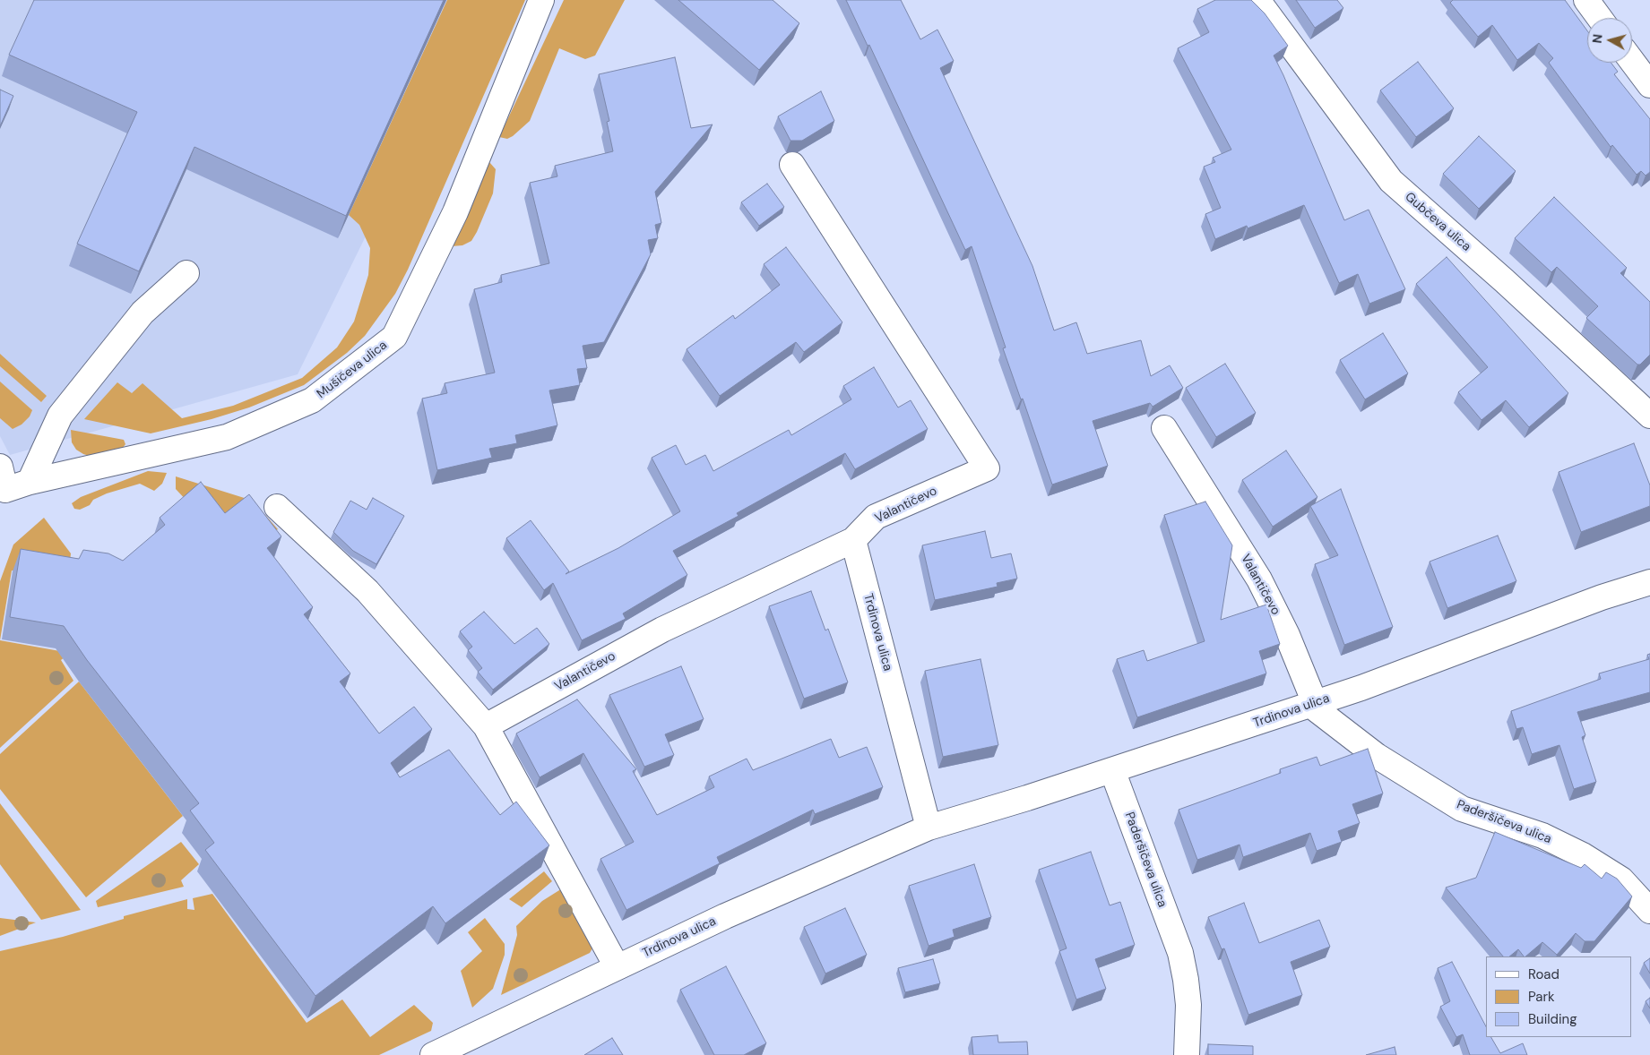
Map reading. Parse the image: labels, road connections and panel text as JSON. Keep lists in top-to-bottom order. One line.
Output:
{"streets":{"street":["Gubčeva ulica","Mušičeva ulica","Valantičevo","Trdinova ulica","Paderšičeva ulica"]},"crossings":[["Valantičevo","Trdinova ulica"],["Valantičevo","Paderšičeva ulica"],["Trdinova ulica","Paderšičeva ulica"]],"legend":["Road","Park","Building"],"north":"left"}
